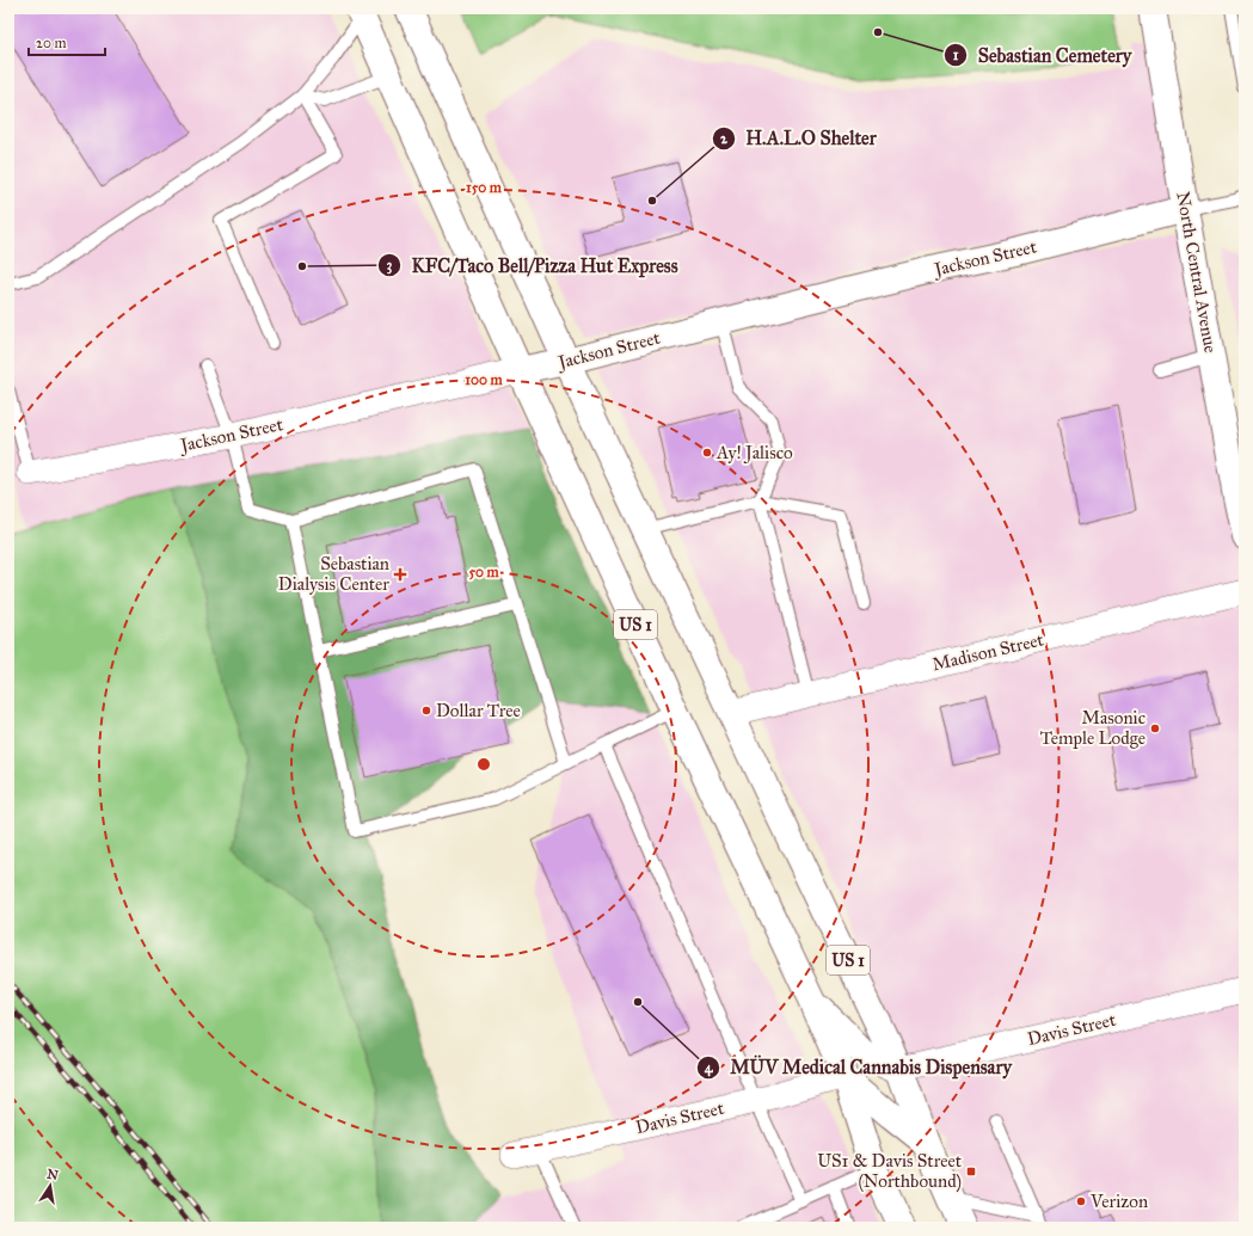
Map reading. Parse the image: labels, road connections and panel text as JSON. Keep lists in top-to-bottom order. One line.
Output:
{"streets":{"main road":["Jackson Street","North Central Avenue","US 1"],"street":["Madison Street","Davis Street"]},"crossings":[["Jackson Street","North Central Avenue"],["Jackson Street","US 1"],["US 1","Madison Street"],["US 1","Davis Street"]],"places":{"other":["Sebastian Cemetery","H.A.L.O Shelter","KFC/Taco Bell/Pizza Hut Express","Ay! Jalisco","Dollar Tree","Masonic Temple Lodge","MÜV Medical Cannabis Dispensary","Verizon"],"health":["Sebastian Dialysis Center"],"transit":["US1 & Davis Street (Northbound)"]},"scale_bar":"20 m","north":"top","rings":["150 m","100 m","50 m"]}
